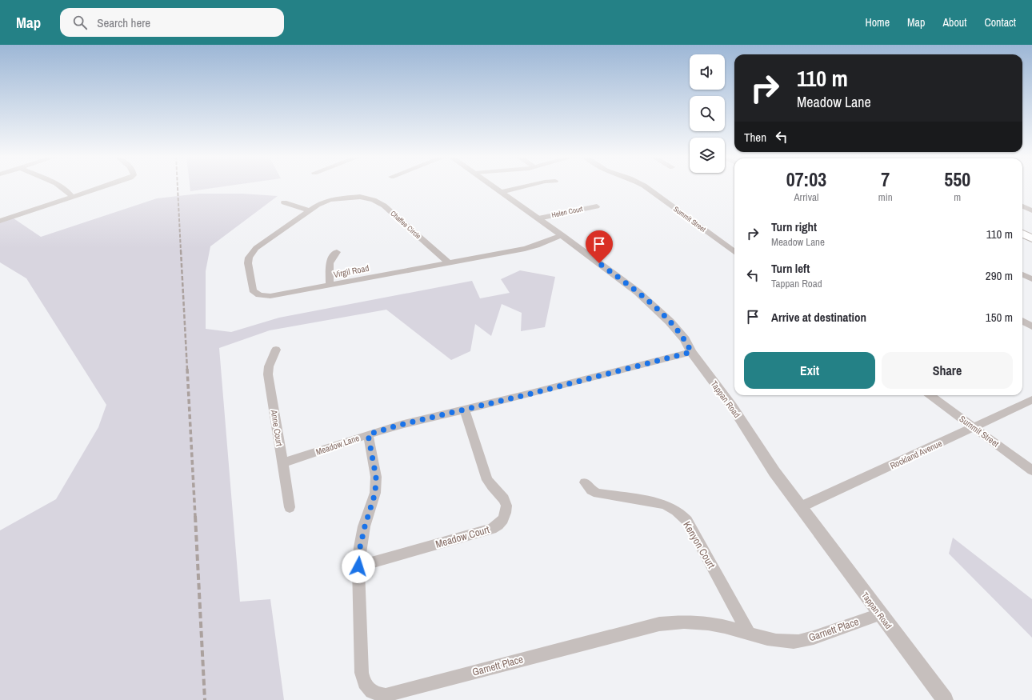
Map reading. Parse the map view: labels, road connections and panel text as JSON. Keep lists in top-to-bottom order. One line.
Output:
{"streets":{"street":["Helen Court","Summit Street","Chaffee Circle","Virgil Road","Tappan Road","Anne Court","Meadow Lane","Rockland Avenue","Meadow Court","Kenyon Court","Garnett Place"]},"crossings":[["Helen Court","Tappan Road"],["Summit Street","Rockland Avenue"],["Chaffee Circle","Virgil Road"],["Virgil Road","Tappan Road"],["Tappan Road","Meadow Lane"],["Tappan Road","Rockland Avenue"],["Tappan Road","Garnett Place"],["Anne Court","Meadow Lane"],["Meadow Lane","Meadow Court"],["Meadow Lane","Garnett Place"],["Meadow Court","Garnett Place"],["Kenyon Court","Garnett Place"]],"page":{"header":"Map","search":"Search here","nav":["Home","Map","About","Contact"],"turn":["110 m","Meadow Lane"],"then":"Then","eta":["07:03","Arrival","7","min","550","m"],"list":[{"name":"Turn right","note":"Meadow Lane","value":"110 m"},{"name":"Turn left","note":"Tappan Road","value":"290 m"},{"name":"Arrive at destination","value":"150 m"}],"buttons":["Exit","Share"]}}
